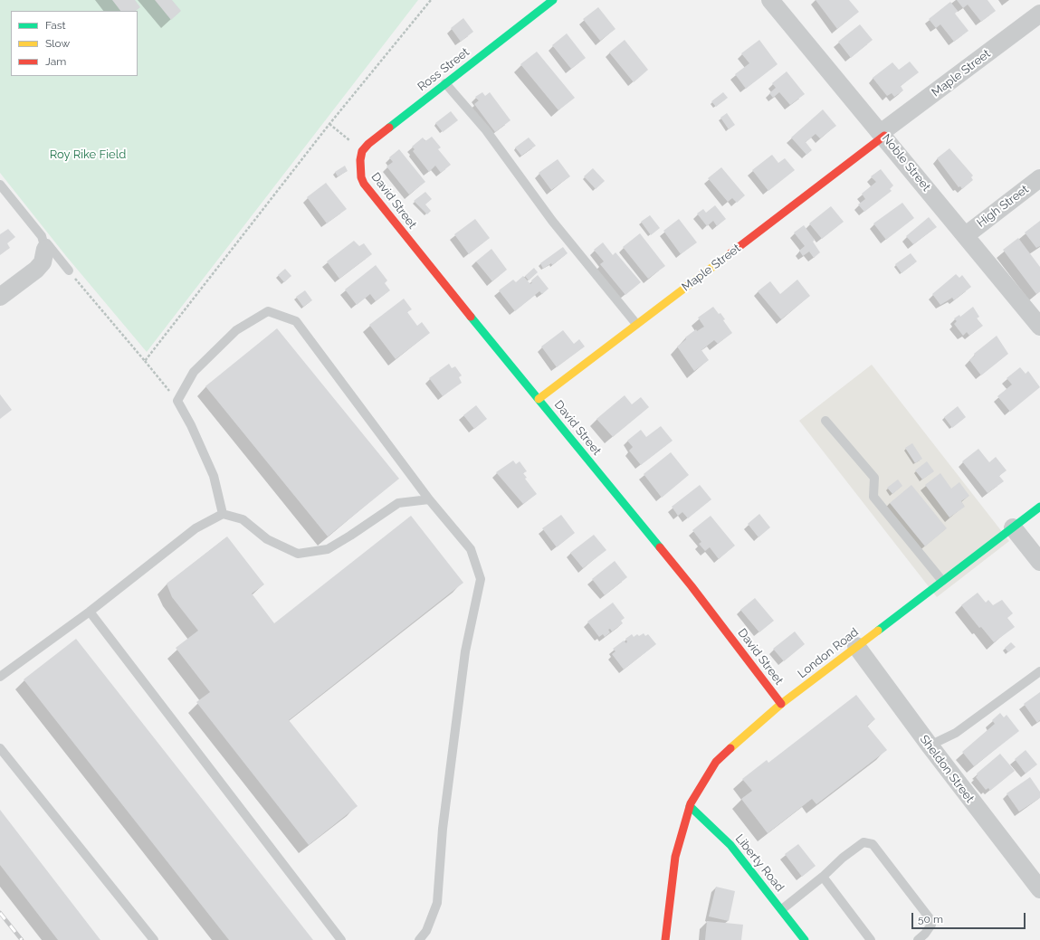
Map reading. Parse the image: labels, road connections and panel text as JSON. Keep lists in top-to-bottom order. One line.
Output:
{"streets":{"street":["Ross Street","Maple Street","Noble Street","David Street","High Street","London Road","Sheldon Street","Liberty Road"]},"crossings":[["Ross Street","David Street"],["Maple Street","Noble Street"],["Maple Street","David Street"],["Noble Street","High Street"],["David Street","London Road"],["London Road","Sheldon Street"],["London Road","Liberty Road"]],"parks":["Roy Rike Field"],"legend":["Fast","Slow","Jam"],"scale_bar":"50 m"}
